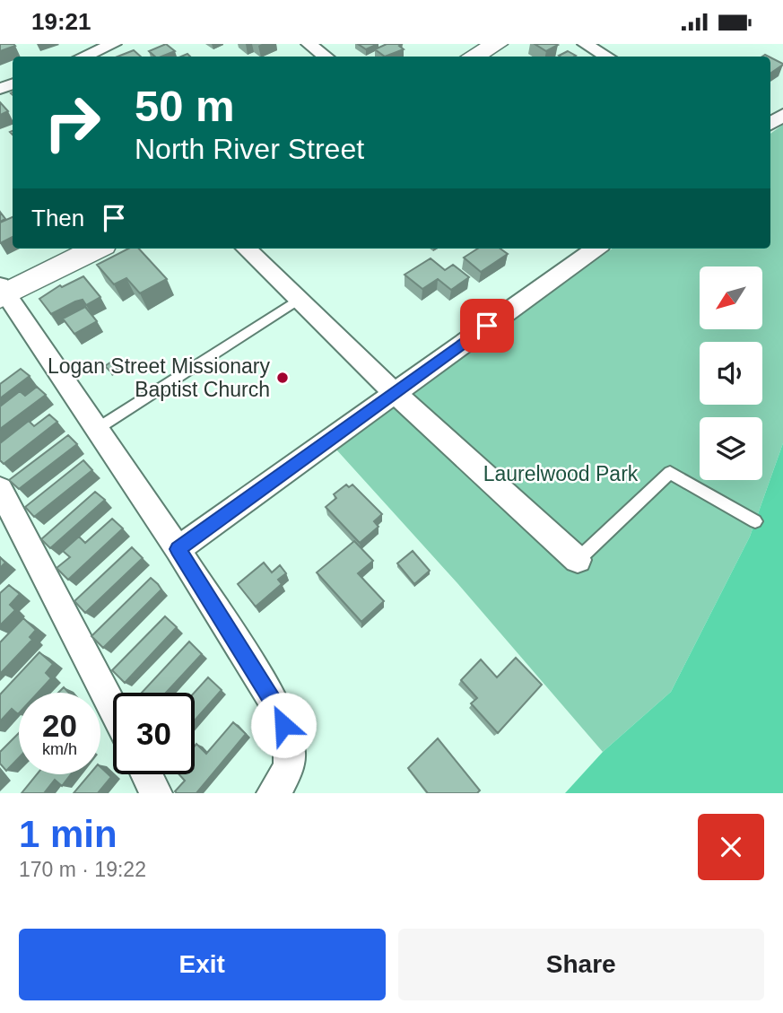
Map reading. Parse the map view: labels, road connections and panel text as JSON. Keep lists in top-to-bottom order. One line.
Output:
{"parks":["Laurelwood Park"],"places":["Logan Street Missionary Baptist Church"],"north":"bottom left","page":{"status":"19:21","turn":["50 m","North River Street"],"then":"Then","speed":"20 km/h","limit":"30","heading":["1 min","170 m · 19:22"],"buttons":["Exit","Share"]}}
